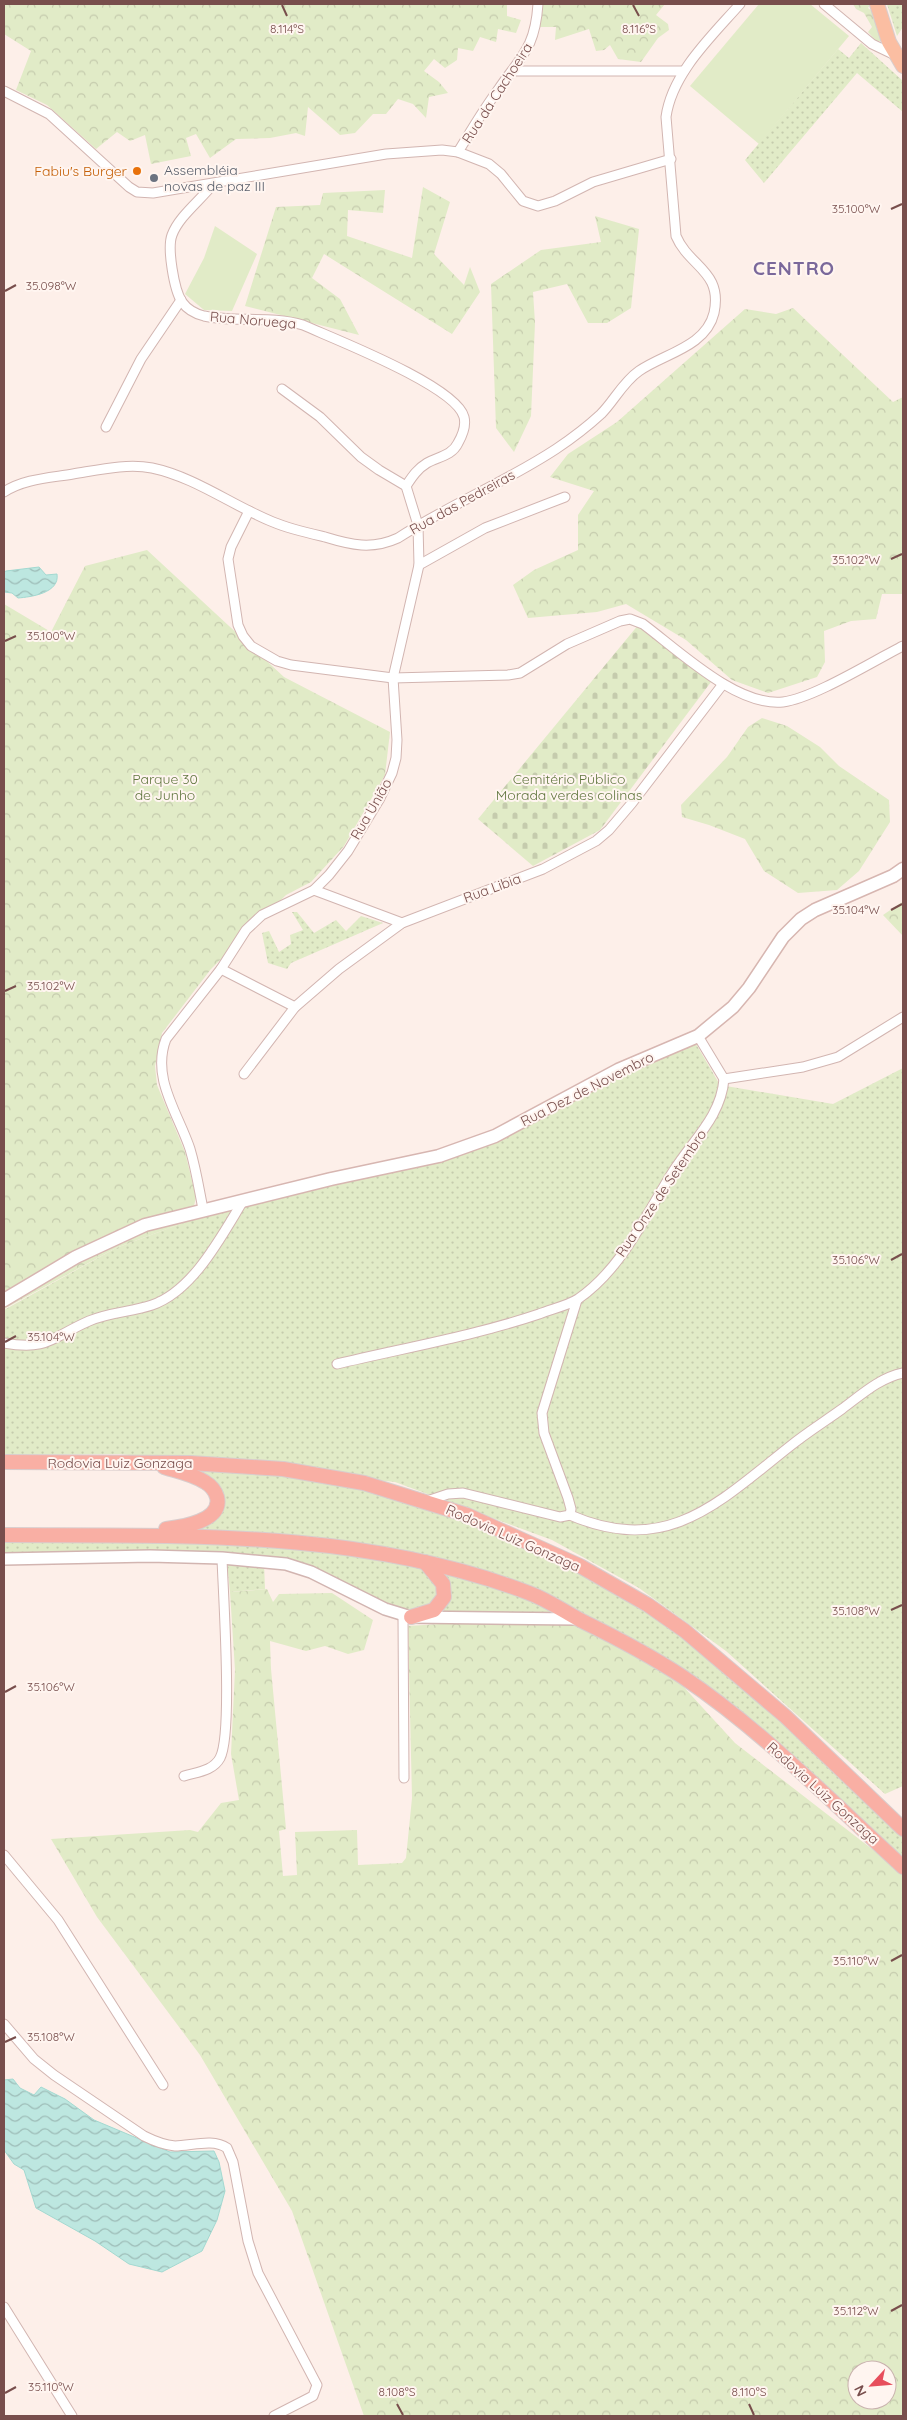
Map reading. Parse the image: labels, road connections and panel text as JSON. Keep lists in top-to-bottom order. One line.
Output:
{"streets":{"highway":["Rodovia Luiz Gonzaga"],"main road":["Rua Dez de Novembro"],"street":["Rua da Cachoeira","Rua Noruega","Rua das Pedreiras","Rua União","Rua Libia","Rua Onze de Setembro"]},"crossings":[["Rua Noruega","Rua União"],["Rua das Pedreiras","Rua União"],["Rua União","Rua Dez de Novembro"]],"districts":["CENTRO"],"parks":["Parque 30 de Junho","Cemitério Público Morada verdes colinas"],"places":["Fabiu's Burger","Assembléia novas de paz III"],"north":"bottom left","coordinates":["8.114°S","8.116°S","35.100°W","35.098°W","35.102°W","35.104°W","35.106°W","35.108°W","35.110°W","35.112°W","8.108°S","8.110°S"]}
